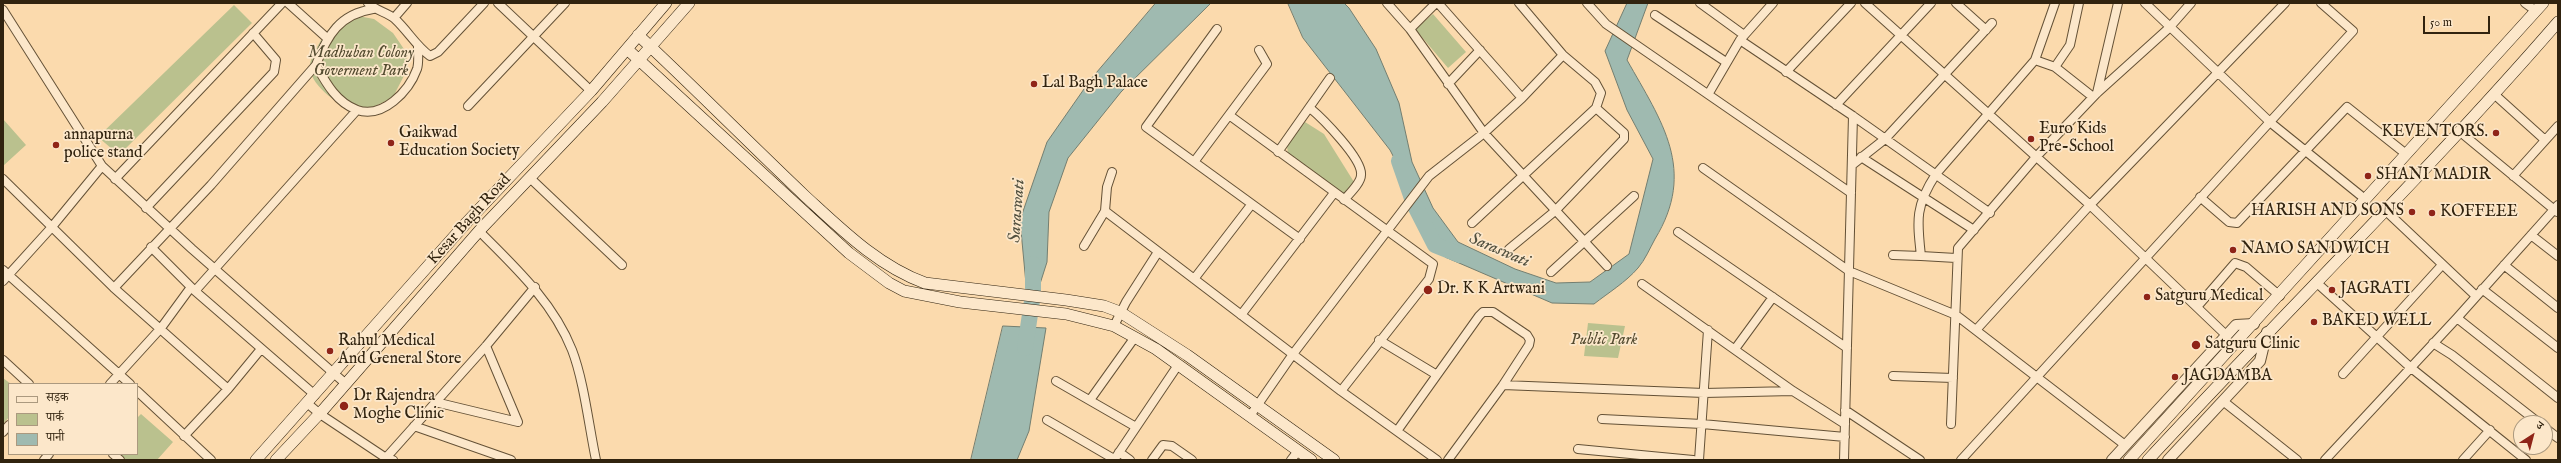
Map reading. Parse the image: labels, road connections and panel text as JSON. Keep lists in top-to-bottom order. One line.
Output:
{"streets":{"main road":["Kesar Bagh Road"]},"water":["Saraswati"],"parks":["Madhuban Colony Goverment Park","Public Park"],"places":["Lal Bagh Palace","KEVENTORS.","Euro Kids Pre-School","Gaikwad Education Society","annapurna police stand","SHANI MADIR","HARISH AND SONS","KOFFEEE","NAMO SANDWICH","Dr. K K Artwani","JAGRATI","Satguru Medical","BAKED WELL","Satguru Clinic","Rahul Medical And General Store","JAGDAMBA","Dr Rajendra Moghe Clinic"],"legend":["सड़क","पार्क","पानी"],"scale_bar":"50 m","north":"top right"}
